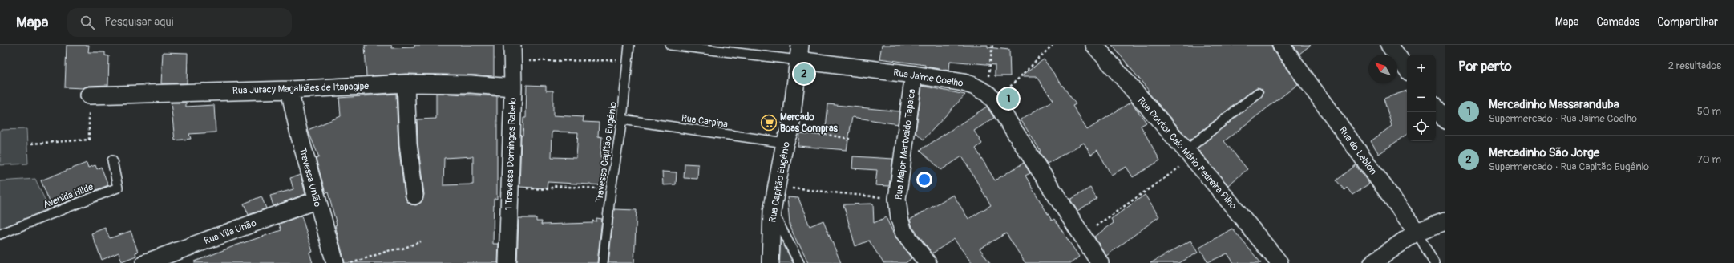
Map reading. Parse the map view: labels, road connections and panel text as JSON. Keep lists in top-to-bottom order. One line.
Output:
{"streets":{"street":["Rua Jaime Coelho","Rua Juracy Magalhães de Itapagipe","Rua Major Martvaido Tapaica","Rua do Leblon","Rua Doutor Caio Mário Pedreira Filho","1 Travessa Domingos Rabelo","Travessa União","Rua Capitão Eugênio","Rua Vila Urião"],"lane":["Rua Carpina","Travessa Capitão Eugênio","Avenida Hilde"]},"crossings":[["Rua Jaime Coelho","Rua Major Martvaido Tapaica"],["Rua Jaime Coelho","Rua Capitão Eugênio"],["Rua Juracy Magalhães de Itapagipe","1 Travessa Domingos Rabelo"],["Rua Juracy Magalhães de Itapagipe","Travessa União"],["Rua Carpina","Travessa Capitão Eugênio"],["Rua Carpina","Rua Capitão Eugênio"],["Travessa União","Rua Vila Urião"]],"places":{"supermarket":["Mercado Boas Compras"]},"north":"top left","page":{"header":"Mapa","search":"Pesquisar aqui","nav":["Mapa","Camadas","Compartilhar"],"heading":["Por perto","2 resultados"],"map_buttons":["+","−"],"pins":["2","1"],"list":[{"mark":"1","name":"Mercadinho Massaranduba","note":"Supermercado · Rua Jaime Coelho","value":"50 m"},{"mark":"2","name":"Mercadinho São Jorge","note":"Supermercado · Rua Capitão Eugênio","value":"70 m"}]}}
